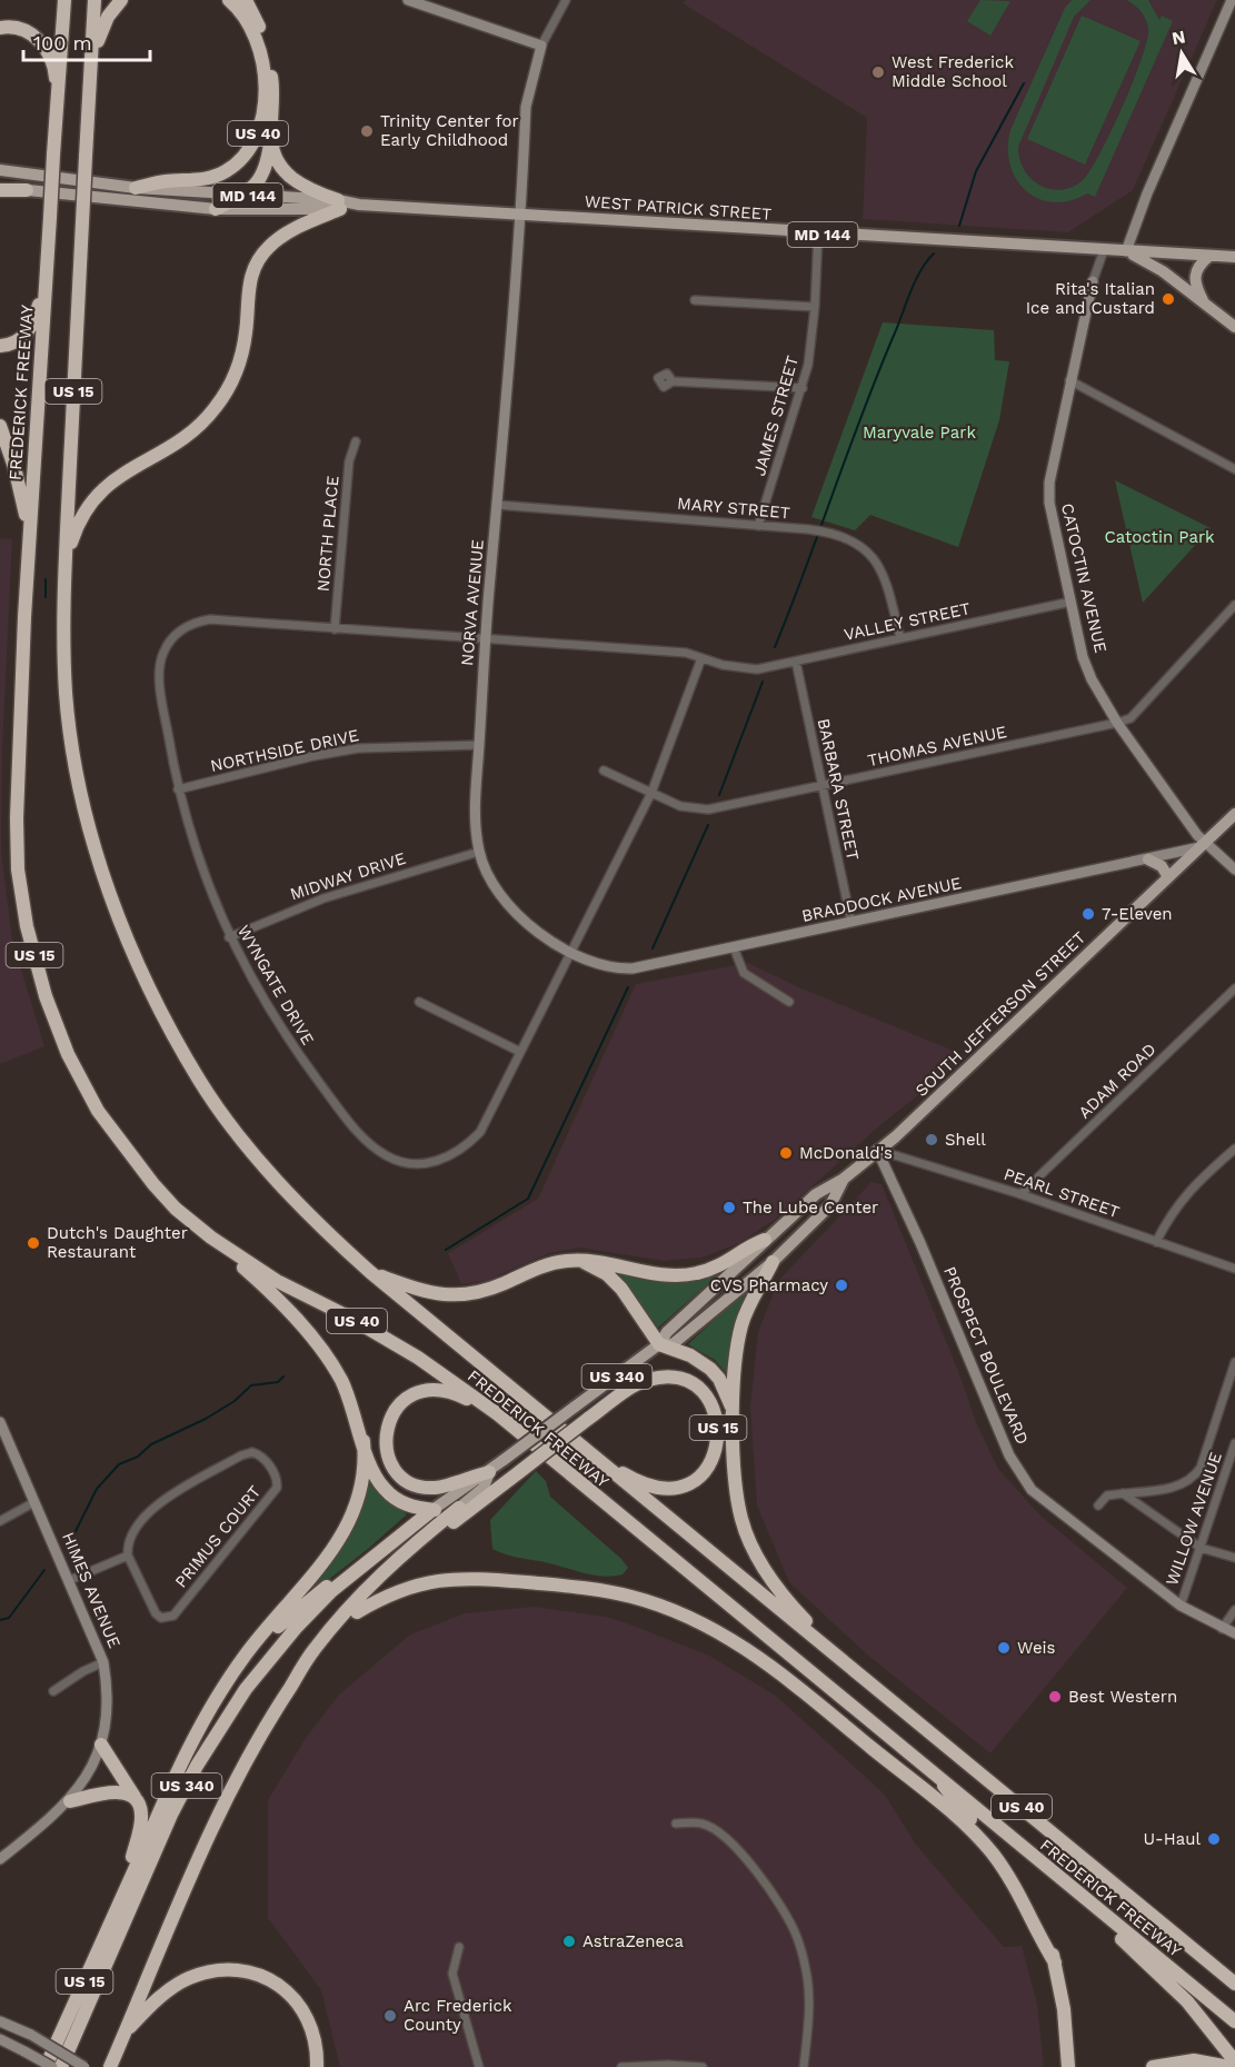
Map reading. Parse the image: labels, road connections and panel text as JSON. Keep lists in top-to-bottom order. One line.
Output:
{"streets":{"highway":["US 40","US 15","FREDERICK FREEWAY","US 340"],"main road":["MD 144","WEST PATRICK STREET","SOUTH JEFFERSON STREET"],"street":["JAMES STREET","MARY STREET","NORTH PLACE","CATOCTIN AVENUE","NORVA AVENUE","VALLEY STREET","THOMAS AVENUE","NORTHSIDE DRIVE","BARBARA STREET","MIDWAY DRIVE","BRADDOCK AVENUE","WYNGATE DRIVE","ADAM ROAD","PEARL STREET","PROSPECT BOULEVARD","WILLOW AVENUE","PRIMUS COURT","HIMES AVENUE"]},"crossings":[["US 40","WEST PATRICK STREET"],["US 40","FREDERICK FREEWAY"],["MD 144","WEST PATRICK STREET"],["WEST PATRICK STREET","JAMES STREET"],["WEST PATRICK STREET","CATOCTIN AVENUE"],["WEST PATRICK STREET","NORVA AVENUE"],["US 15","FREDERICK FREEWAY"],["JAMES STREET","MARY STREET"],["MARY STREET","NORVA AVENUE"],["MARY STREET","VALLEY STREET"],["NORTH PLACE","WYNGATE DRIVE"],["CATOCTIN AVENUE","VALLEY STREET"],["CATOCTIN AVENUE","THOMAS AVENUE"],["CATOCTIN AVENUE","BRADDOCK AVENUE"],["CATOCTIN AVENUE","SOUTH JEFFERSON STREET"],["NORVA AVENUE","NORTHSIDE DRIVE"],["NORVA AVENUE","MIDWAY DRIVE"],["NORVA AVENUE","BRADDOCK AVENUE"],["NORVA AVENUE","WYNGATE DRIVE"],["VALLEY STREET","BARBARA STREET"],["VALLEY STREET","WYNGATE DRIVE"],["THOMAS AVENUE","BARBARA STREET"],["THOMAS AVENUE","WYNGATE DRIVE"],["NORTHSIDE DRIVE","WYNGATE DRIVE"],["BARBARA STREET","BRADDOCK AVENUE"],["MIDWAY DRIVE","WYNGATE DRIVE"],["BRADDOCK AVENUE","WYNGATE DRIVE"],["BRADDOCK AVENUE","SOUTH JEFFERSON STREET"],["SOUTH JEFFERSON STREET","PEARL STREET"],["SOUTH JEFFERSON STREET","PROSPECT BOULEVARD"],["SOUTH JEFFERSON STREET","US 340"],["ADAM ROAD","PEARL STREET"],["PEARL STREET","PROSPECT BOULEVARD"],["PROSPECT BOULEVARD","WILLOW AVENUE"]],"parks":["Maryvale Park","Catoctin Park"],"places":["West Frederick Middle School","Trinity Center for Early Childhood","Rita's Italian Ice and Custard","7-Eleven","Shell","McDonald's","The Lube Center","Dutch's Daughter Restaurant","CVS Pharmacy","Weis","Best Western","U-Haul","AstraZeneca","Arc Frederick County"],"scale_bar":"100 m","north":"top"}
